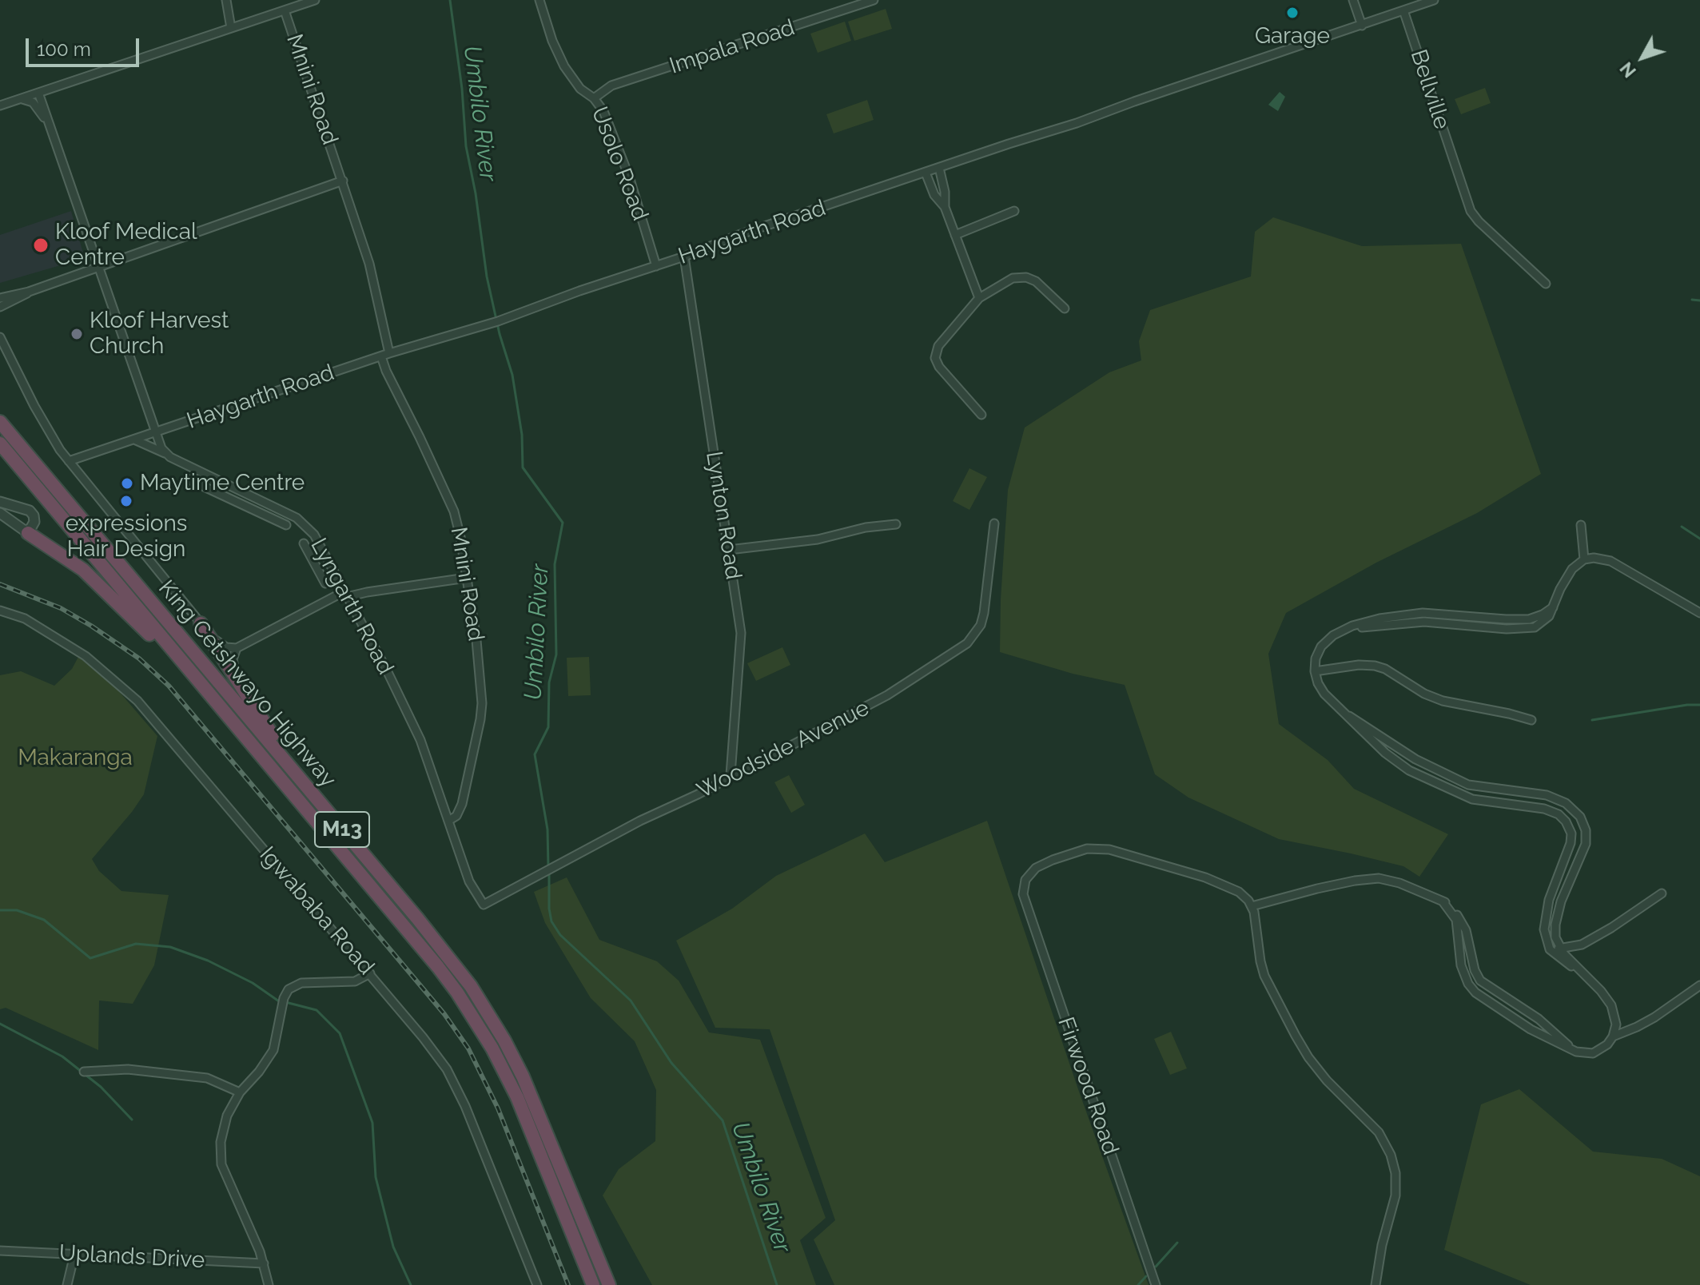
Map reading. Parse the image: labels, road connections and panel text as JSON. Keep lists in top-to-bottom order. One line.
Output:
{"streets":{"highway":["King Cetshwayo Highway","M13"],"street":["Impala Road","Mnini Road","Bellville","Usolo Road","Haygarth Road","Lynton Road","Lyngarth Road","Woodside Avenue","Igwababa Road","Firwood Road","Uplands Drive"]},"crossings":[["Impala Road","Usolo Road"],["Mnini Road","Haygarth Road"],["Mnini Road","Lyngarth Road"],["Bellville","Haygarth Road"],["Usolo Road","Haygarth Road"],["Haygarth Road","Lynton Road"],["Haygarth Road","Lyngarth Road"],["Lynton Road","Woodside Avenue"],["Lyngarth Road","Woodside Avenue"]],"water":["Umbilo River"],"parks":["Makaranga"],"places":["Garage","Kloof Medical Centre","Kloof Harvest Church","Maytime Centre","expressions Hair Design"],"scale_bar":"100 m","north":"bottom left"}
